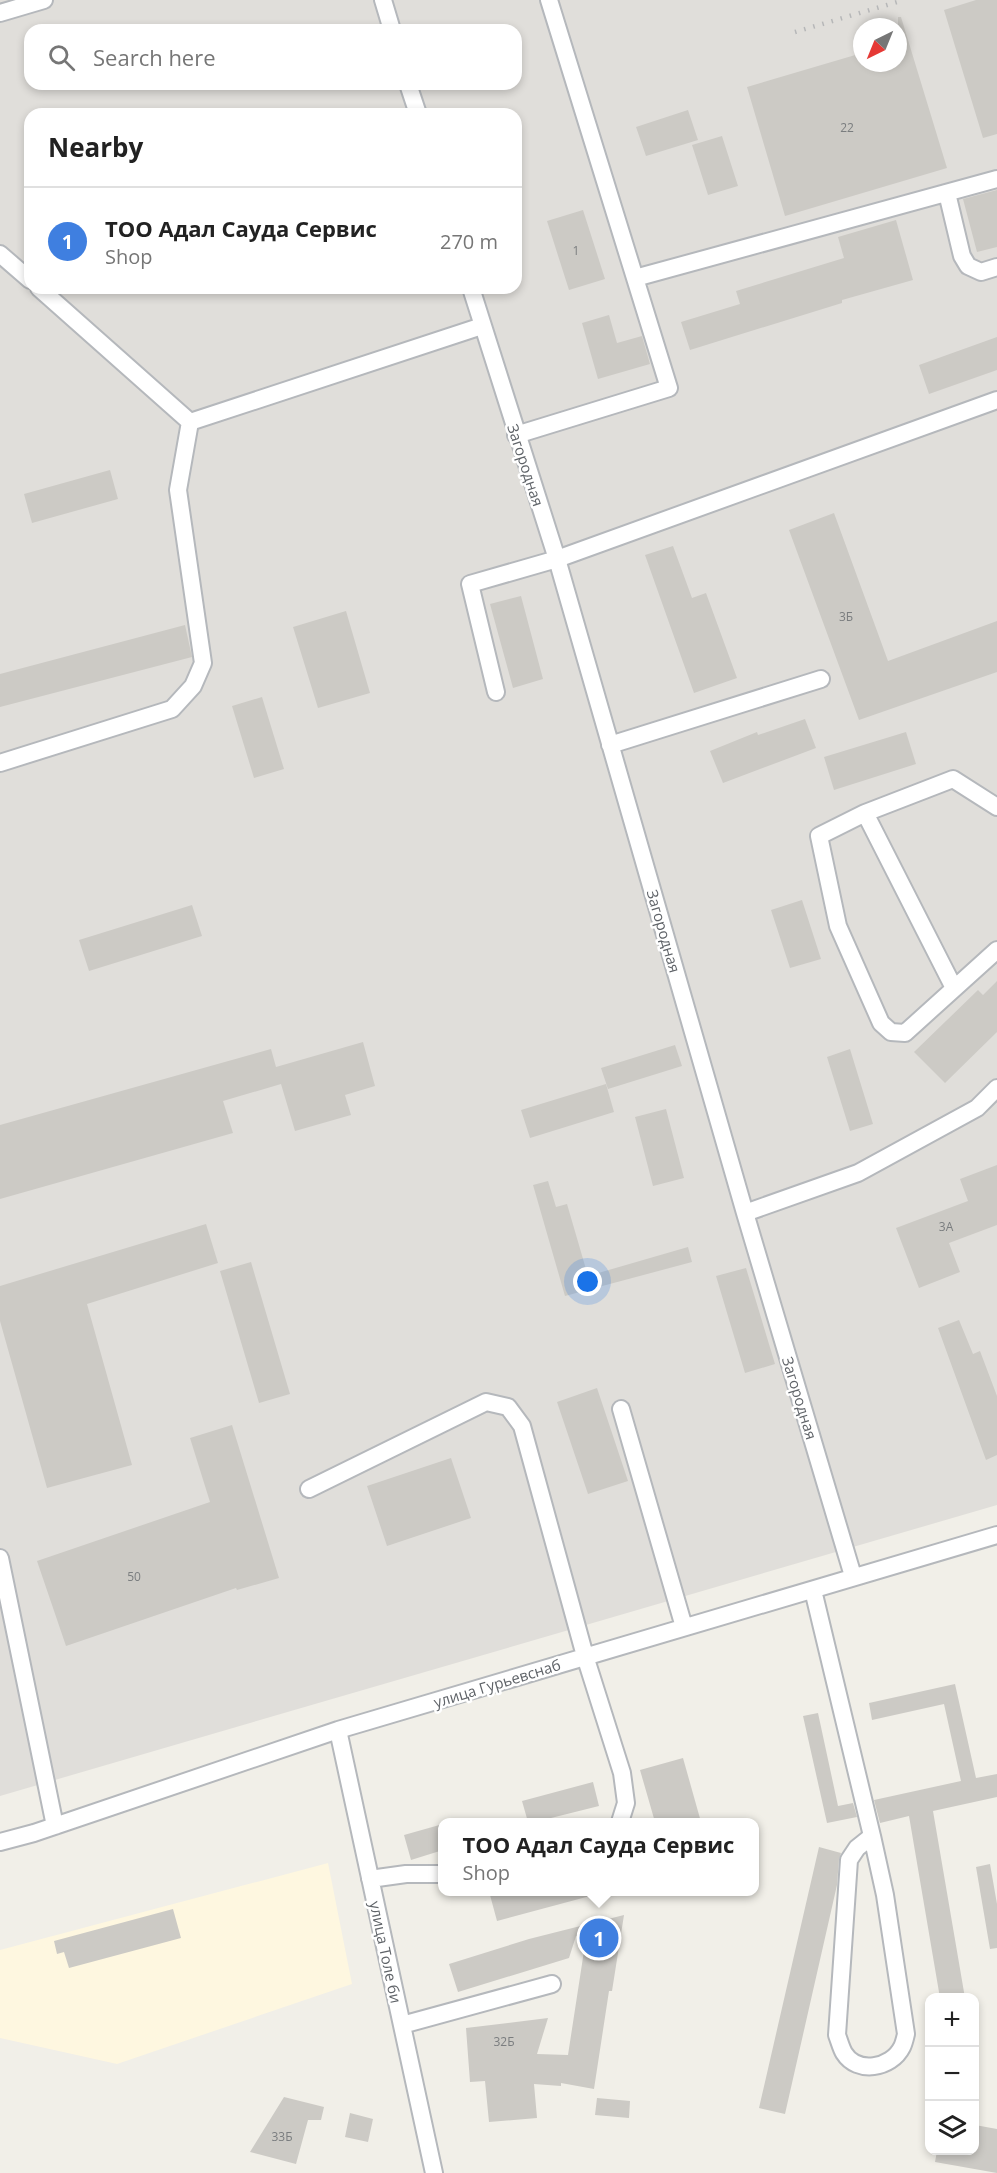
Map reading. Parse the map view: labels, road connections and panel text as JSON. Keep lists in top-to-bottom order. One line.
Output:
{"streets":{"street":["Загородная","улица Гурьевснаб","улица Толе би"]},"crossings":[["Загородная","улица Гурьевснаб"],["улица Гурьевснаб","улица Толе би"]],"house_numbers":["22","1","3Б","3А","50","32Б","33Б"],"north":"bottom left","page":{"search":"Search here","heading":"Nearby","list":[{"mark":"1","name":"ТОО Адал Сауда Сервис","note":"Shop","value":"270 m"}],"popup":["ТОО Адал Сауда Сервис","Shop"],"pins":"1","map_buttons":["+","−"]}}
